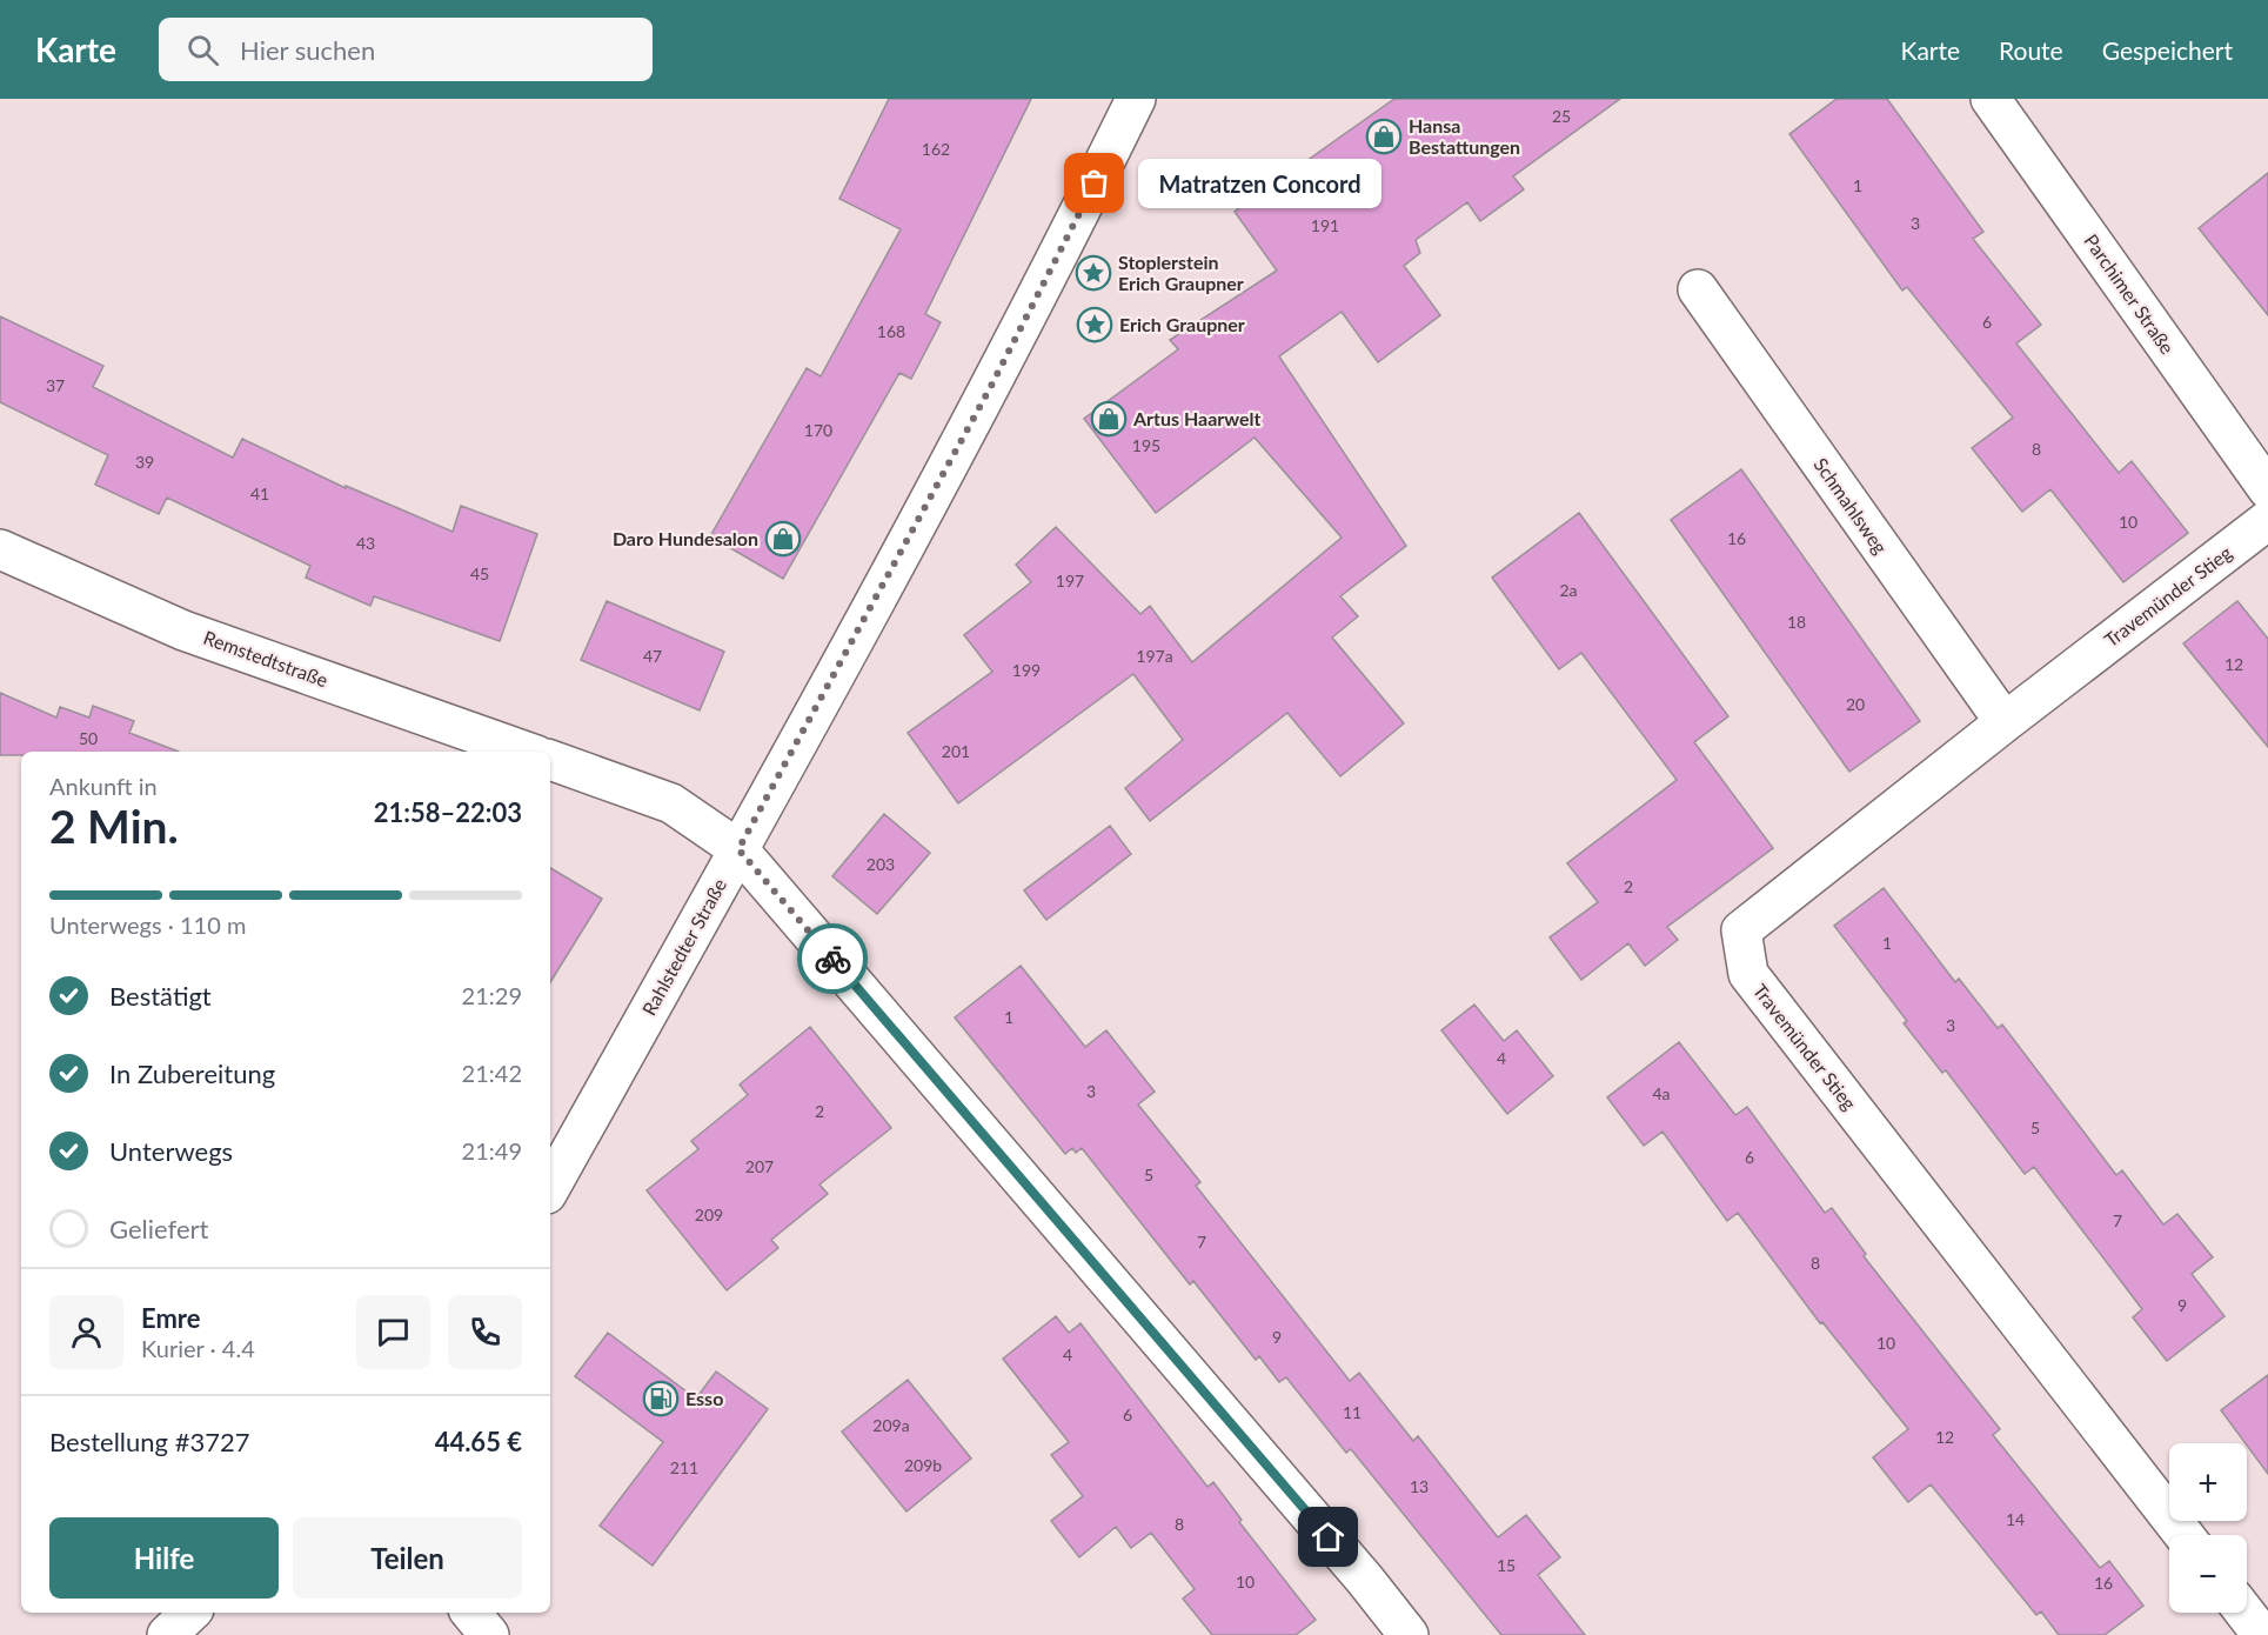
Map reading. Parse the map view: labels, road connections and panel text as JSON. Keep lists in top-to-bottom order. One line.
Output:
{"streets":{"street":["Parchimer Straße","Schmahlsweg","Travemünder Stieg","Remstedtstraße","Rahlstedter Straße"]},"crossings":[["Schmahlsweg","Travemünder Stieg"]],"places":{"shop":["Hansa Bestattungen","Artus Haarwelt","Daro Hundesalon"],"other":["Matratzen Concord"],"place":["Stoplerstein Erich Graupner","Erich Graupner"],"fuel station":["Esso"]},"house_numbers":["25","162","1","3","191","6","168","37","170","195","8","39","41","10","16","43","45","197","2a","18","47","197a","12","199","20","50","201","203","2","1","1","3","4","3","4a","2","5","6","207","5","209","7","7","8","9","9","10","4","11","6","209a","12","209b","211","13","14","8","15","10","16"],"page":{"header":"Karte","search":"Hier suchen","nav":["Karte","Route","Gespeichert"],"bubble":"Matratzen Concord","heading":["2 Min.","Ankunft in","21:58–22:03"],"panel":["Emre","Kurier · 4.4","Bestellung #3727","44.65 €"],"bar":"Unterwegs · 110 m","list":[["Bestätigt","21:29"],["In Zubereitung","21:42"],["Unterwegs","21:49"],"Geliefert"],"map_buttons":["+","−"],"buttons":["Hilfe","Teilen"]}}
